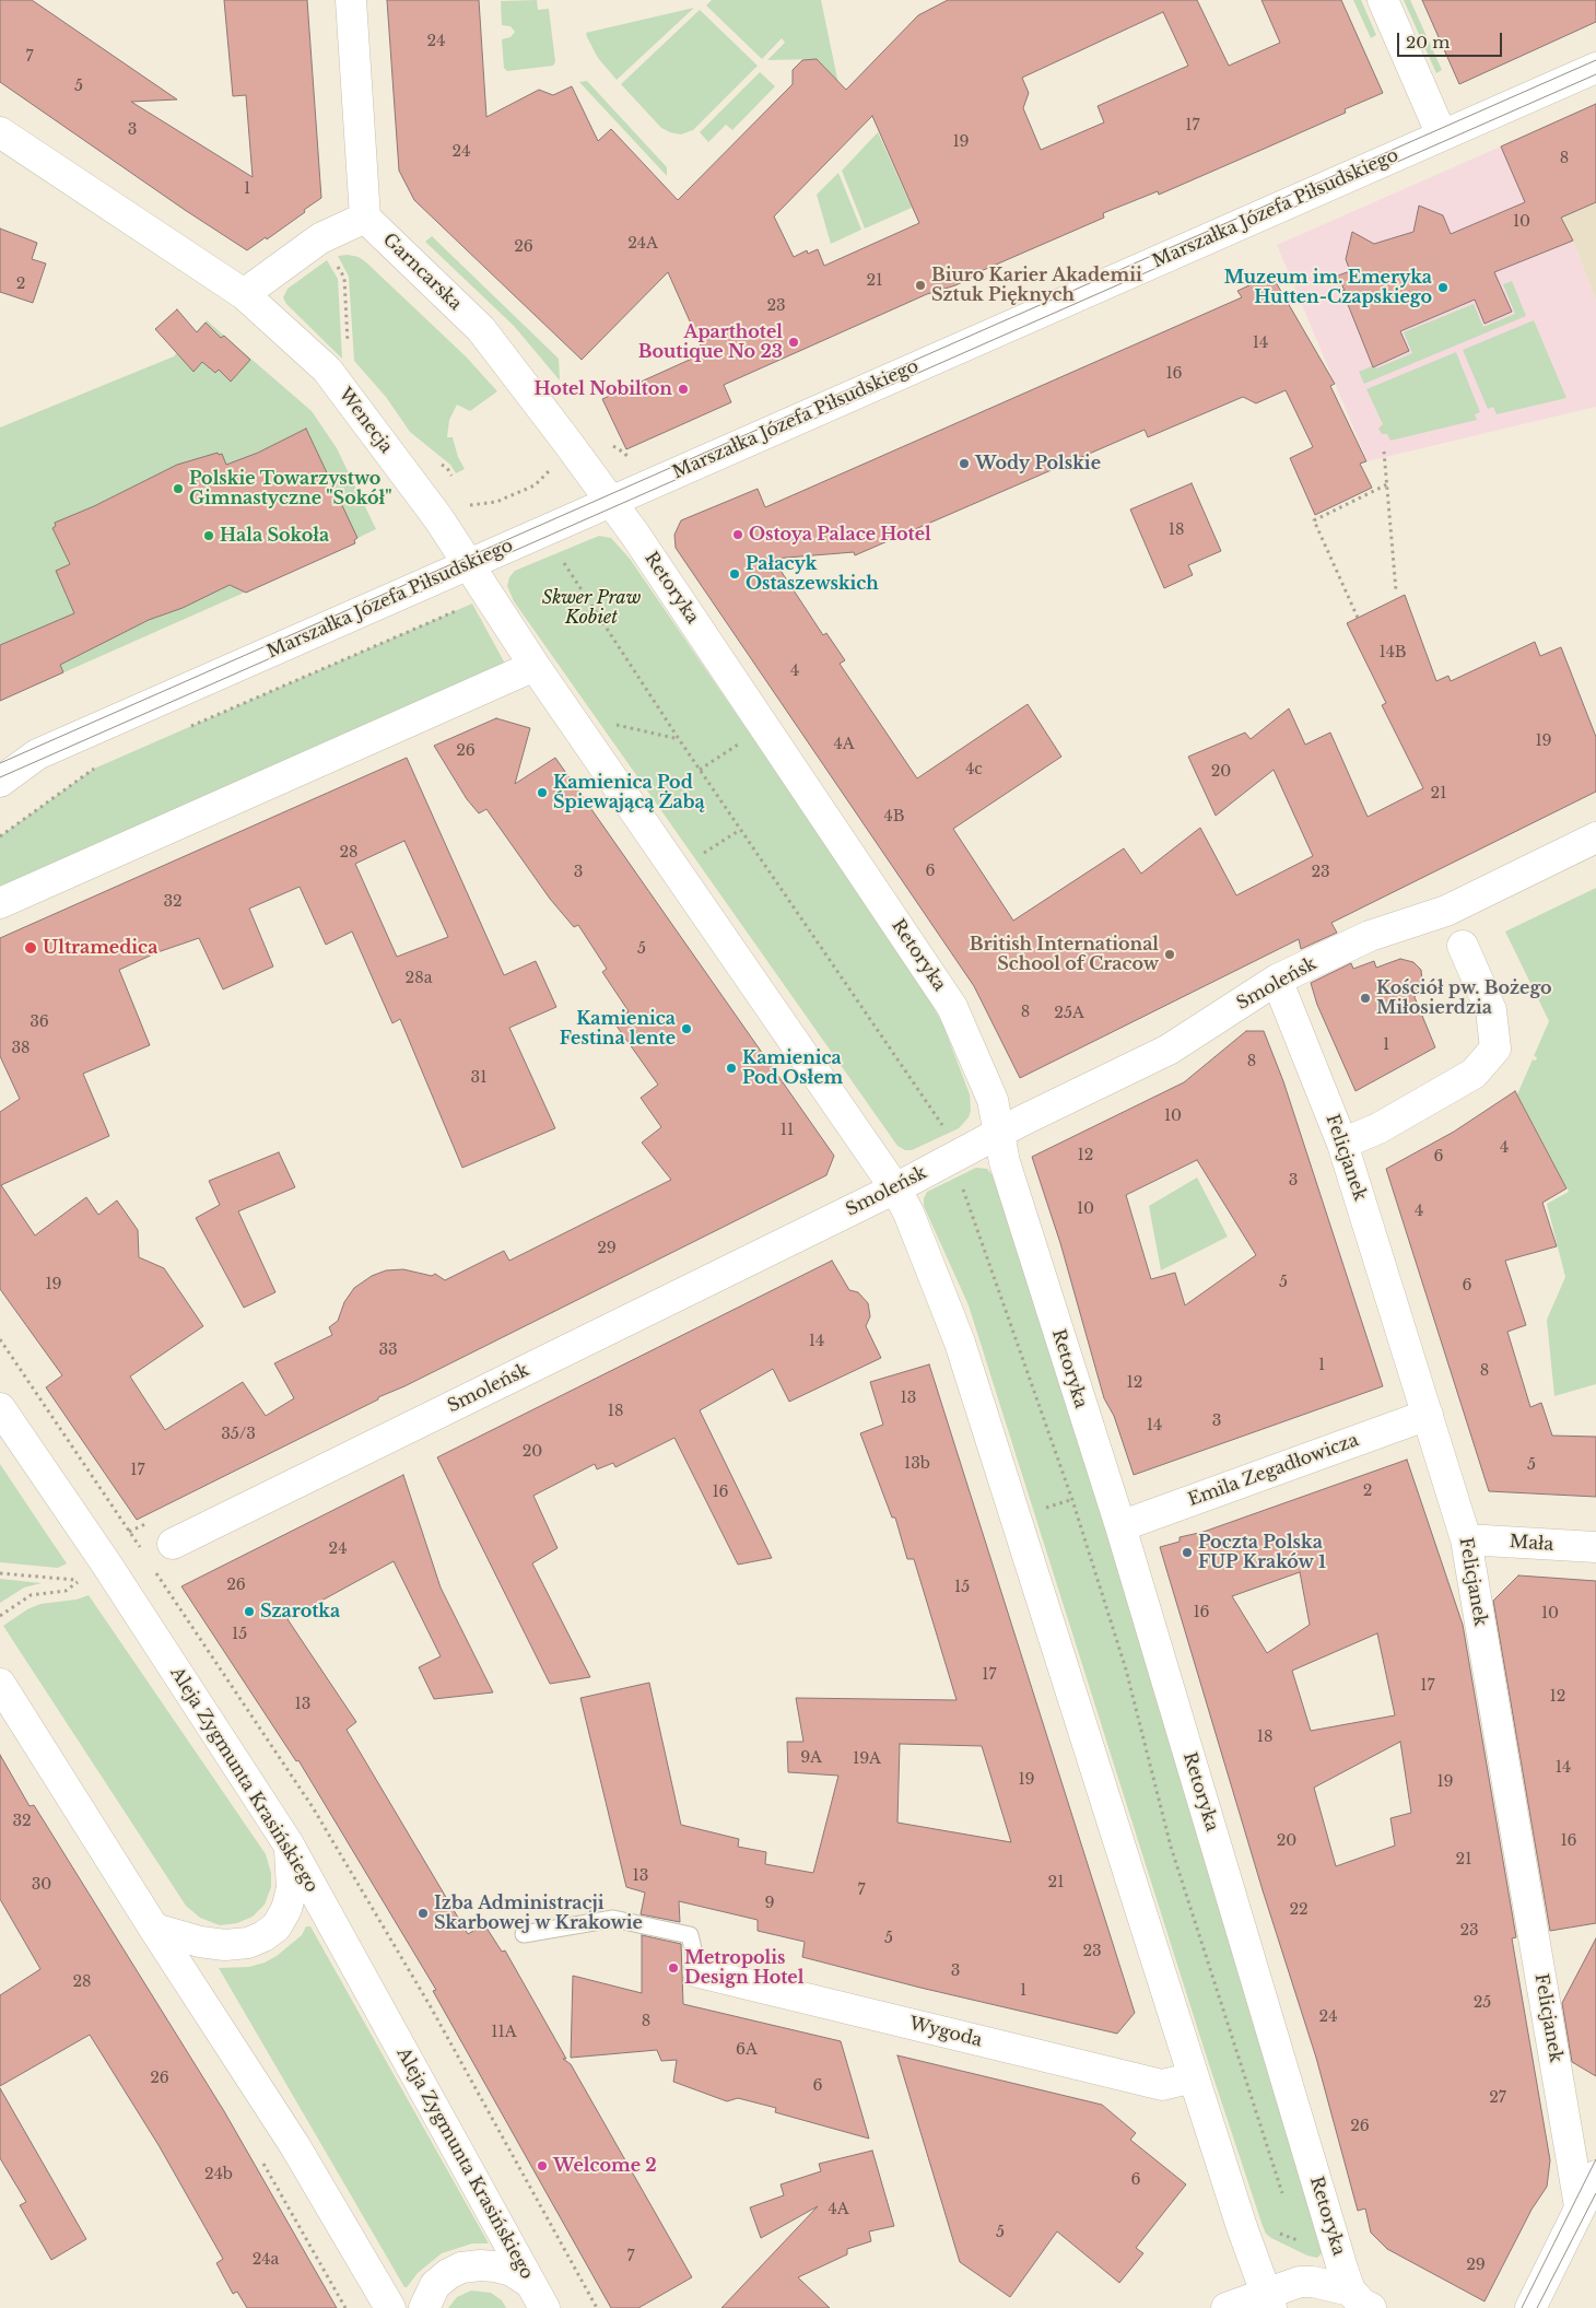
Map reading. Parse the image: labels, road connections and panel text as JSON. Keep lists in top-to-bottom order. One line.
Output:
{"streets":{"street":["Marszałka Józefa Piłsudskiego","Garncarska","Wenecja","Retoryka","Smoleńsk","Felicjanek","Emila Zegadłowicza","Mała","Aleja Zygmunta Krasińskiego","Wygoda"]},"crossings":[["Marszałka Józefa Piłsudskiego","Garncarska"],["Marszałka Józefa Piłsudskiego","Wenecja"],["Marszałka Józefa Piłsudskiego","Retoryka"],["Garncarska","Retoryka"],["Retoryka","Smoleńsk"],["Retoryka","Emila Zegadłowicza"],["Smoleńsk","Felicjanek"],["Felicjanek","Emila Zegadłowicza"],["Felicjanek","Mała"]],"parks":["Skwer Praw Kobiet"],"places":["Biuro Karier Akademii Sztuk Pięknych","Muzeum im. Emeryka Hutten-Czapskiego","Aparthotel Boutique No 23","Hotel Nobilton","Wody Polskie","Polskie Towarzystwo Gimnastyczne \"Sokół\"","Ostoya Palace Hotel","Hala Sokoła","Pałacyk Ostaszewskich","Kamienica Pod Śpiewającą Żabą","Ultramedica","British International School of Cracow","Kościół pw. Bożego Miłosierdzia","Kamienica Festina lente","Kamienica Pod Osłem","Poczta Polska FUP Kraków 1","Szarotka","Izba Administracji Skarbowej w Krakowie","Metropolis Design Hotel","Welcome 2"],"house_numbers":["24","7","5","17","3","19","24","8","1","10","24A","26","21","2","23","14","16","18","14B","4","19","4A","26","4c","20","21","4B","28","6","3","23","32","5","28a","8","25A","36","1","38","8","31","10","11","4","12","6","3","10","4","29","5","19","6","14","33","1","8","12","13","18","3","14","35/3","20","13b","5","17","2","16","24","26","15","16","10","15","17","17","12","13","18","9A","19A","14","19","19","32","20","16","21","13","21","30","7","9","22","23","5","23","3","28","1","25","24","8","11A","6A","26","6","27","26","24b","6","4A","5","7","24a","29"],"scale_bar":"20 m"}
